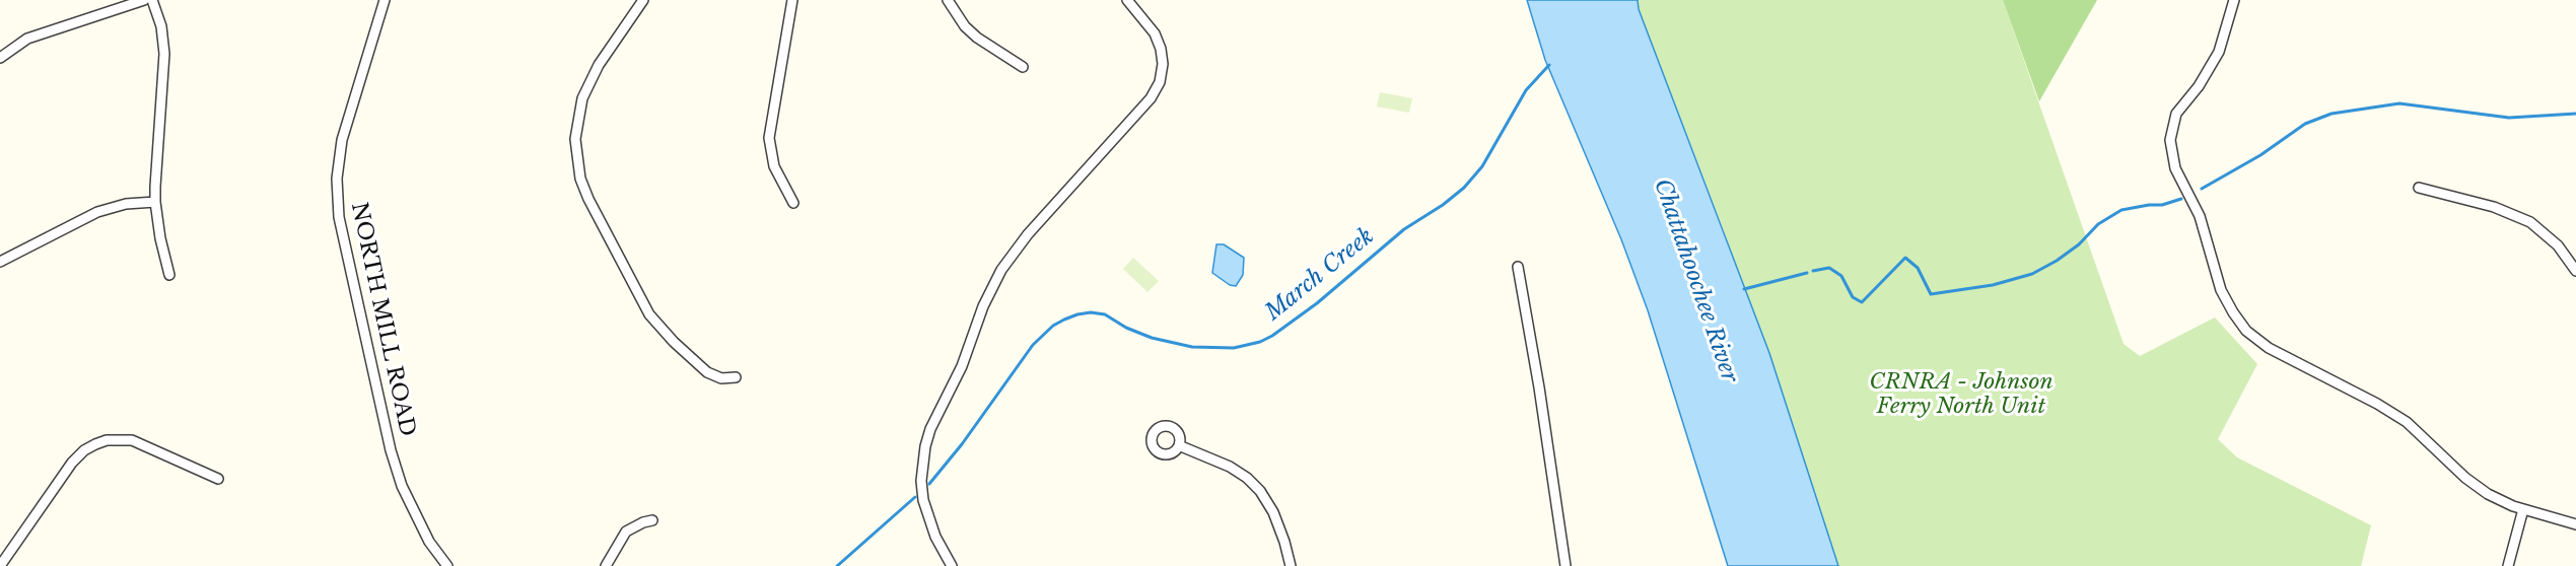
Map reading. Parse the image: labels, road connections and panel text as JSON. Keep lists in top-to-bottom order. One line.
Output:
{"streets":{"street":["NORTH MILL ROAD"]},"water":["March Creek","Chattahoochee River"],"parks":["CRNRA - Johnson Ferry North Unit"]}
